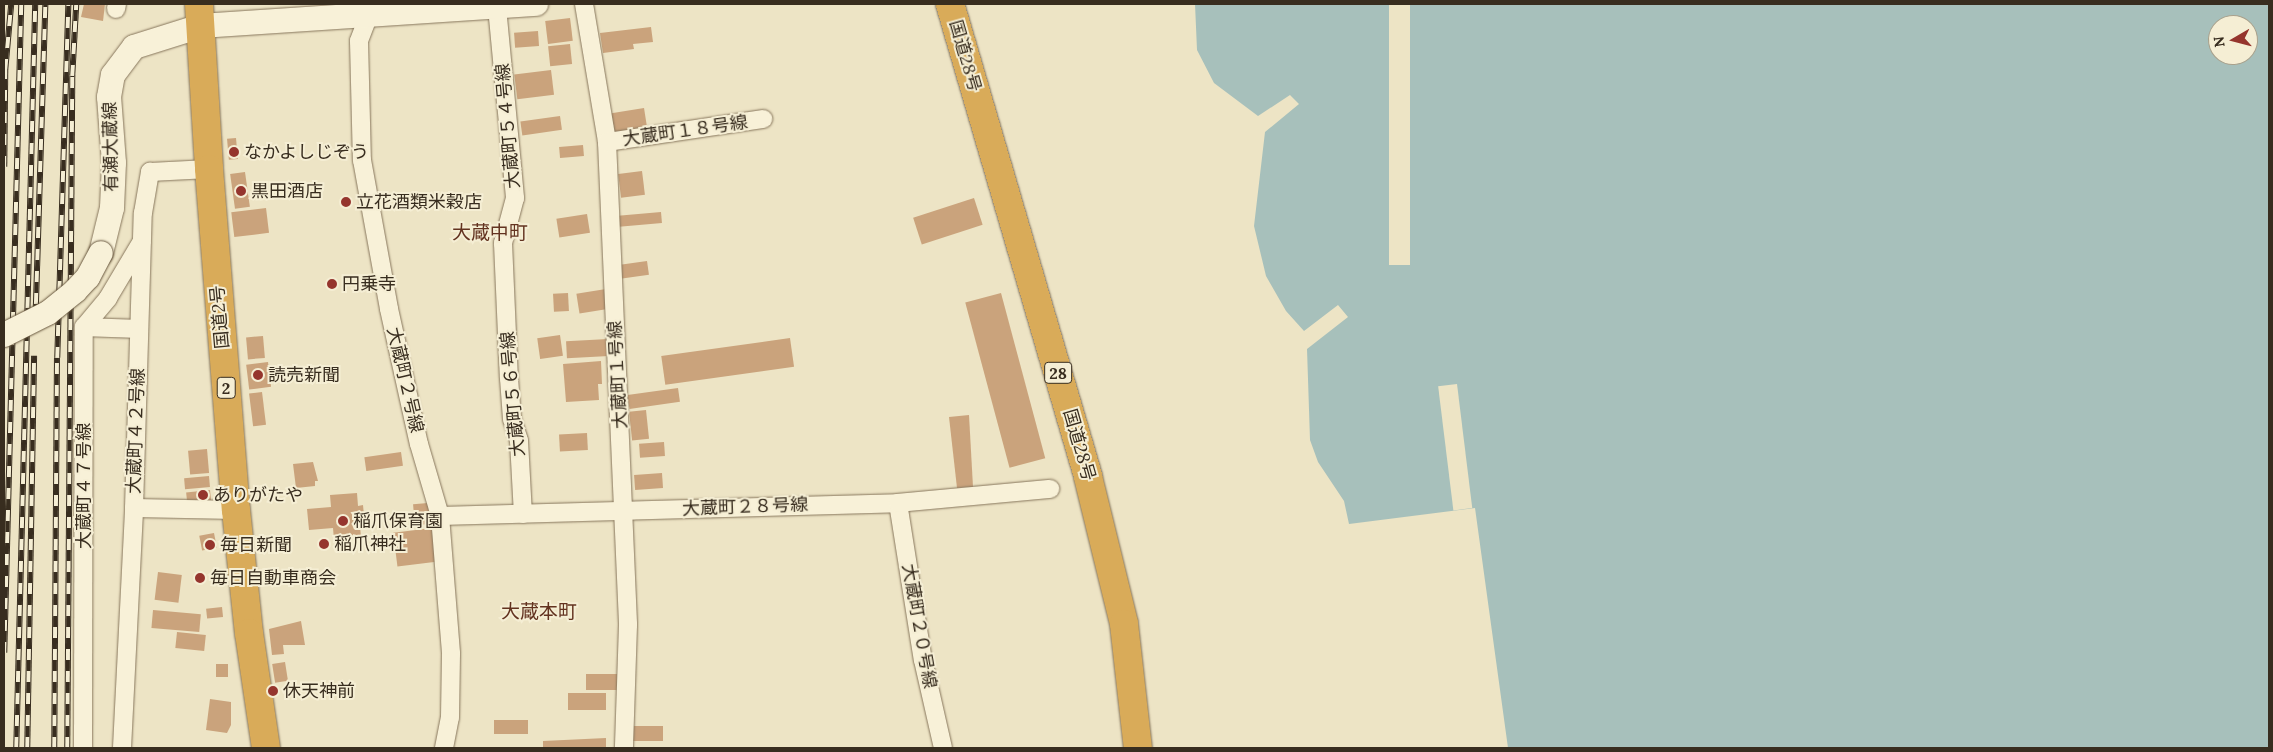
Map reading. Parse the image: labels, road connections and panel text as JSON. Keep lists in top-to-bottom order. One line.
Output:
{"streets":{"highway":["国道28号","国道2号","28","2"],"main road":["有瀬大蔵線"],"street":["大蔵町５４号線","大蔵町１８号線","大蔵町１号線","大蔵町２号線","大蔵町５６号線","大蔵町４２号線","大蔵町４７号線","大蔵町２８号線","大蔵町２０号線"]},"crossings":[["大蔵町５４号線","有瀬大蔵線"],["大蔵町５４号線","大蔵町５６号線"],["大蔵町１８号線","大蔵町１号線"],["有瀬大蔵線","国道2号"],["有瀬大蔵線","大蔵町２号線"],["国道2号","大蔵町４２号線"],["大蔵町１号線","大蔵町２８号線"],["大蔵町２号線","大蔵町２８号線"],["大蔵町５６号線","大蔵町２８号線"],["大蔵町２８号線","大蔵町２０号線"]],"districts":["大蔵中町","大蔵本町"],"places":["なかよしじぞう","黒田酒店","立花酒類米穀店","円乗寺","読売新聞","ありがたや","稲爪保育園","稲爪神社","毎日新聞","毎日自動車商会","休天神前"],"north":"left"}
